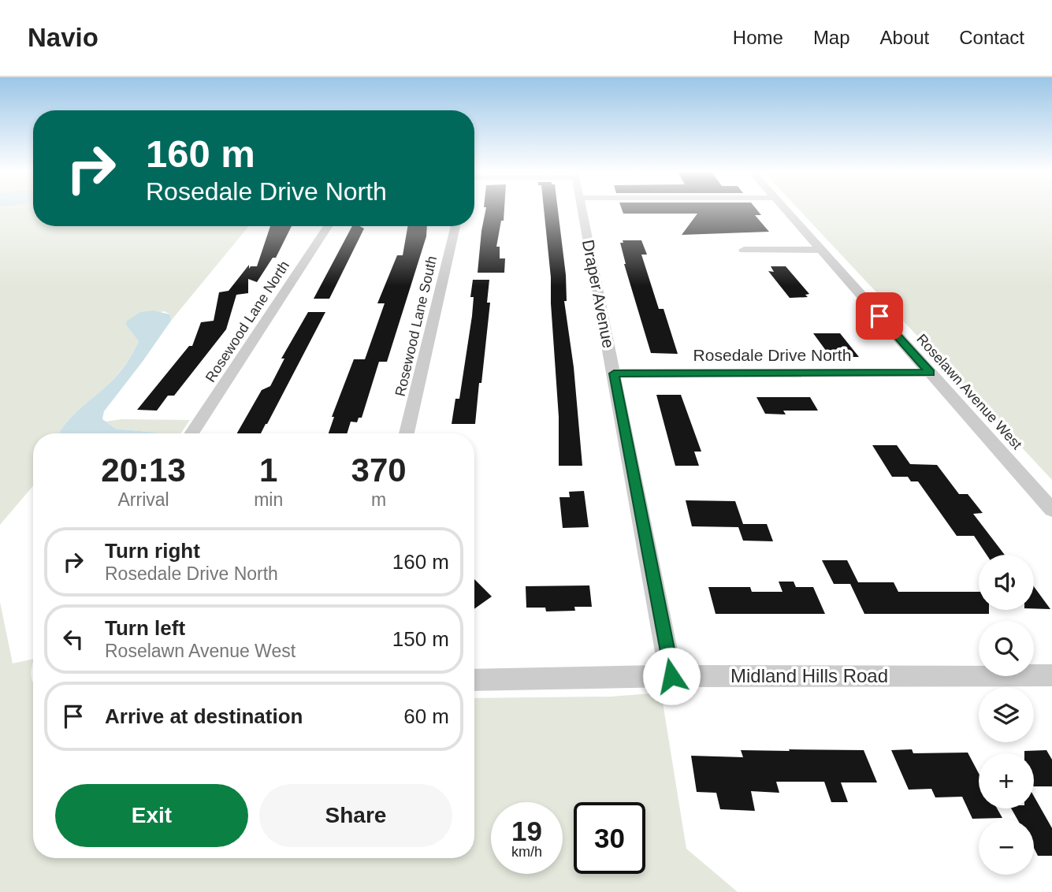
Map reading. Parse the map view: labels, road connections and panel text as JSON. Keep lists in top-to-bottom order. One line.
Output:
{"streets":{"street":["Draper Avenue","Rosewood Lane North","Rosewood Lane South","Rosedale Drive North","Roselawn Avenue West","Midland Hills Road"]},"crossings":[["Draper Avenue","Rosedale Drive North"],["Draper Avenue","Midland Hills Road"],["Rosedale Drive North","Roselawn Avenue West"]],"page":{"header":"Navio","nav":["Home","Map","About","Contact"],"turn":["160 m","Rosedale Drive North"],"eta":["20:13","Arrival","1","min","370","m"],"list":[{"name":"Turn right","note":"Rosedale Drive North","value":"160 m"},{"name":"Turn left","note":"Roselawn Avenue West","value":"150 m"},{"name":"Arrive at destination","value":"60 m"}],"map_buttons":["+","−"],"buttons":["Exit","Share"],"speed":"19 km/h","limit":"30"}}
